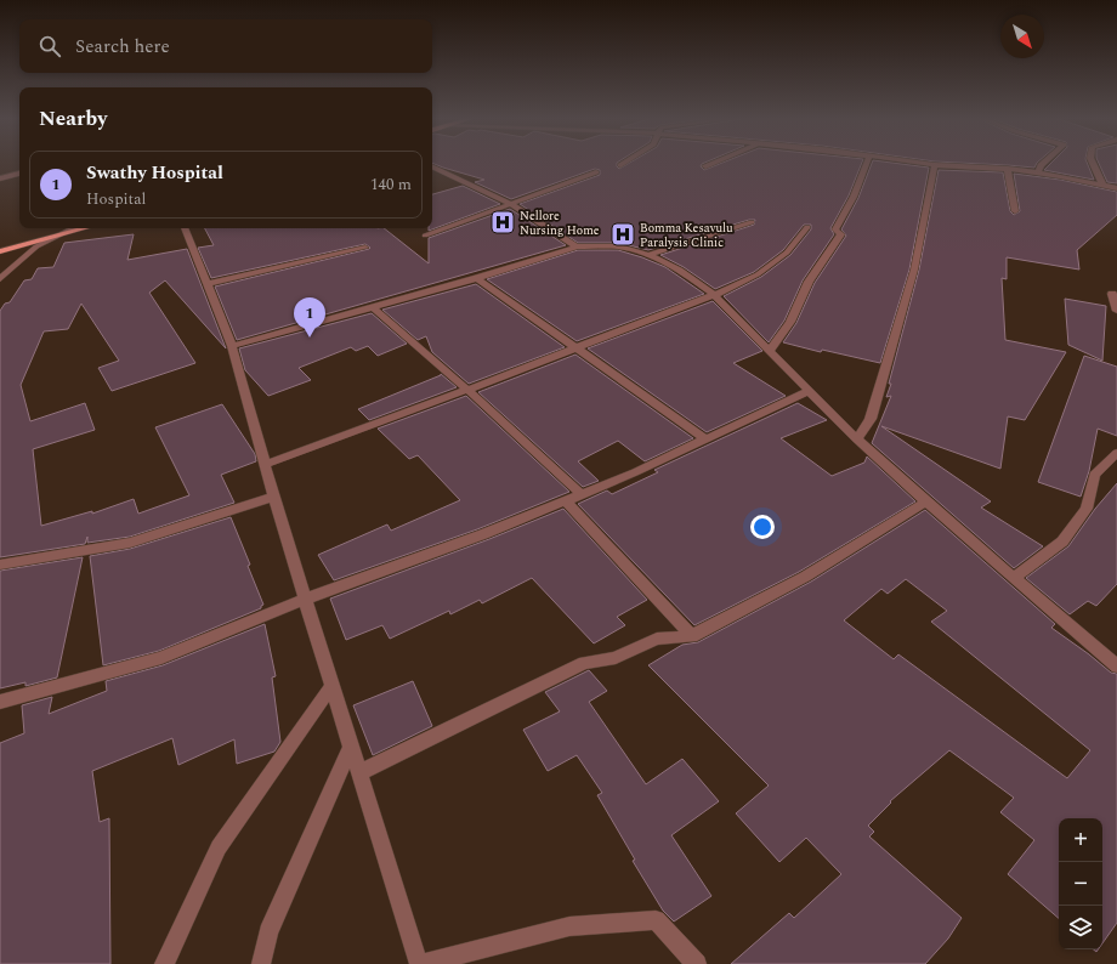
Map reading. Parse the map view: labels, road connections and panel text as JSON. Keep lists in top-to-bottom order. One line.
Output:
{"places":{"hospital":["Nellore Nursing Home","Bomma Kesavulu Paralysis Clinic"]},"north":"bottom right","page":{"search":"Search here","heading":"Nearby","list":[{"mark":"1","name":"Swathy Hospital","note":"Hospital","value":"140 m"}],"pins":"1","map_buttons":["+","−"]}}
